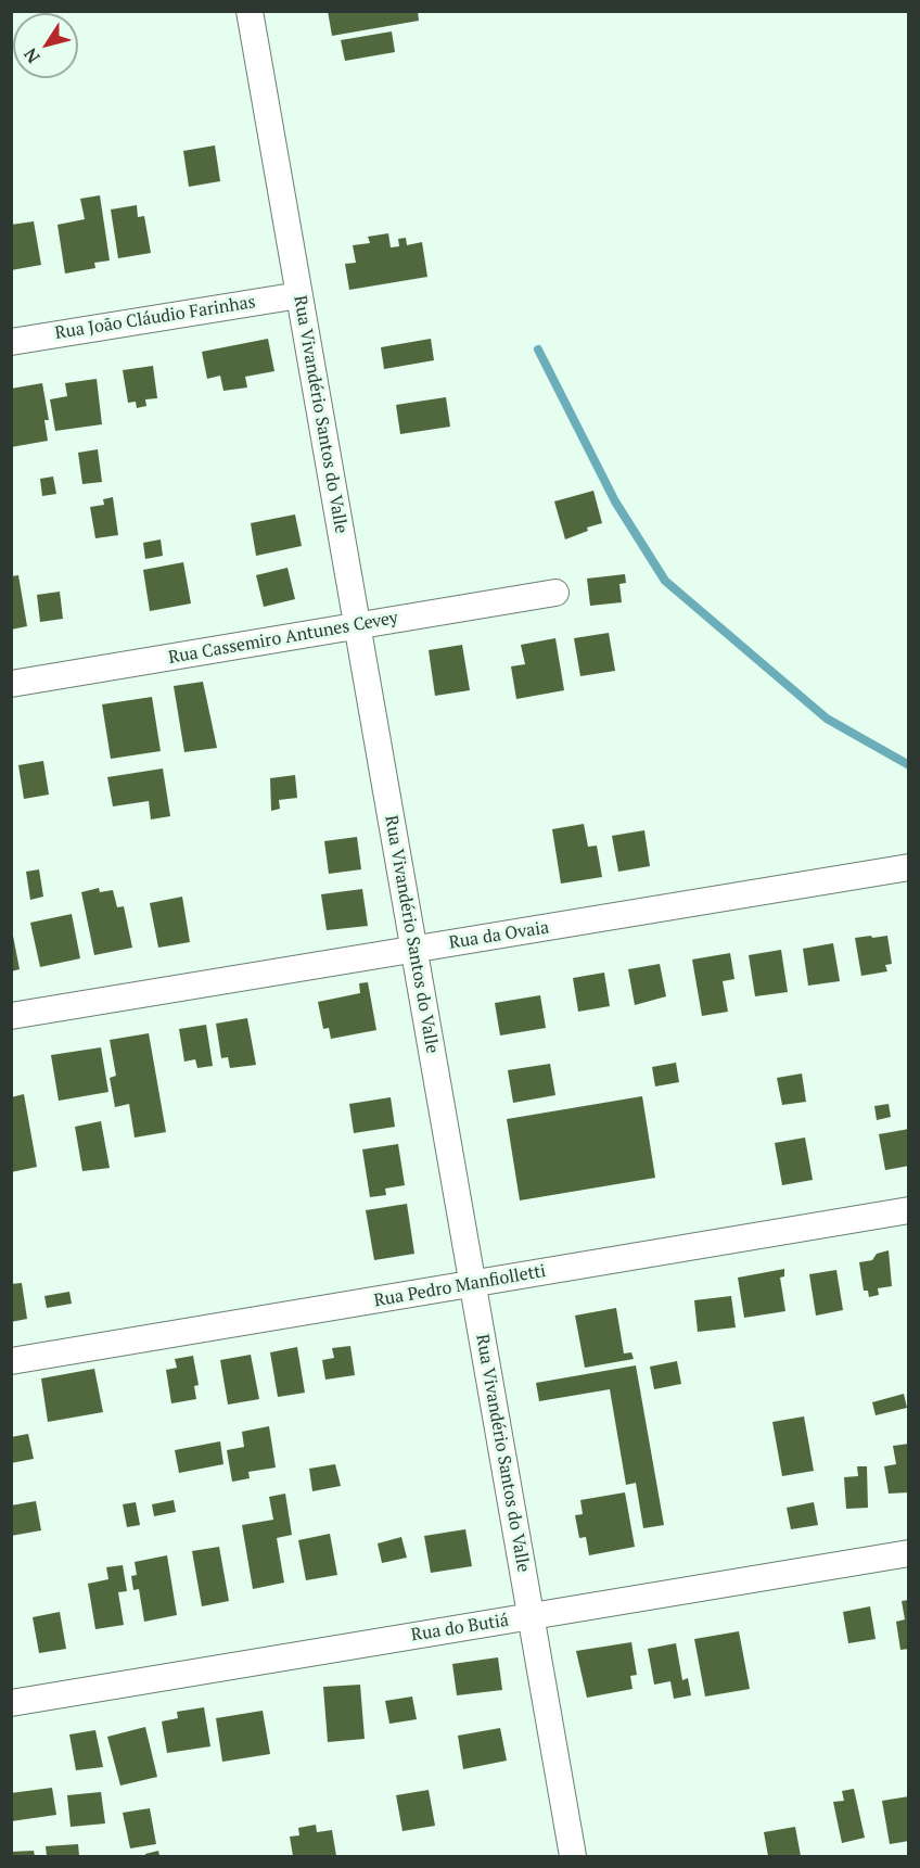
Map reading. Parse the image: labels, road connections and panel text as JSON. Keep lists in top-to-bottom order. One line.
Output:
{"streets":{"street":["Rua João Cláudio Farinhas","Rua Vivandério Santos do Valle","Rua Cassemiro Antunes Cevey","Rua da Ovaia","Rua Pedro Manfiolletti","Rua do Butiá"]},"crossings":[["Rua João Cláudio Farinhas","Rua Vivandério Santos do Valle"],["Rua Vivandério Santos do Valle","Rua Cassemiro Antunes Cevey"],["Rua Vivandério Santos do Valle","Rua da Ovaia"],["Rua Vivandério Santos do Valle","Rua Pedro Manfiolletti"],["Rua Vivandério Santos do Valle","Rua do Butiá"]],"north":"bottom left"}
